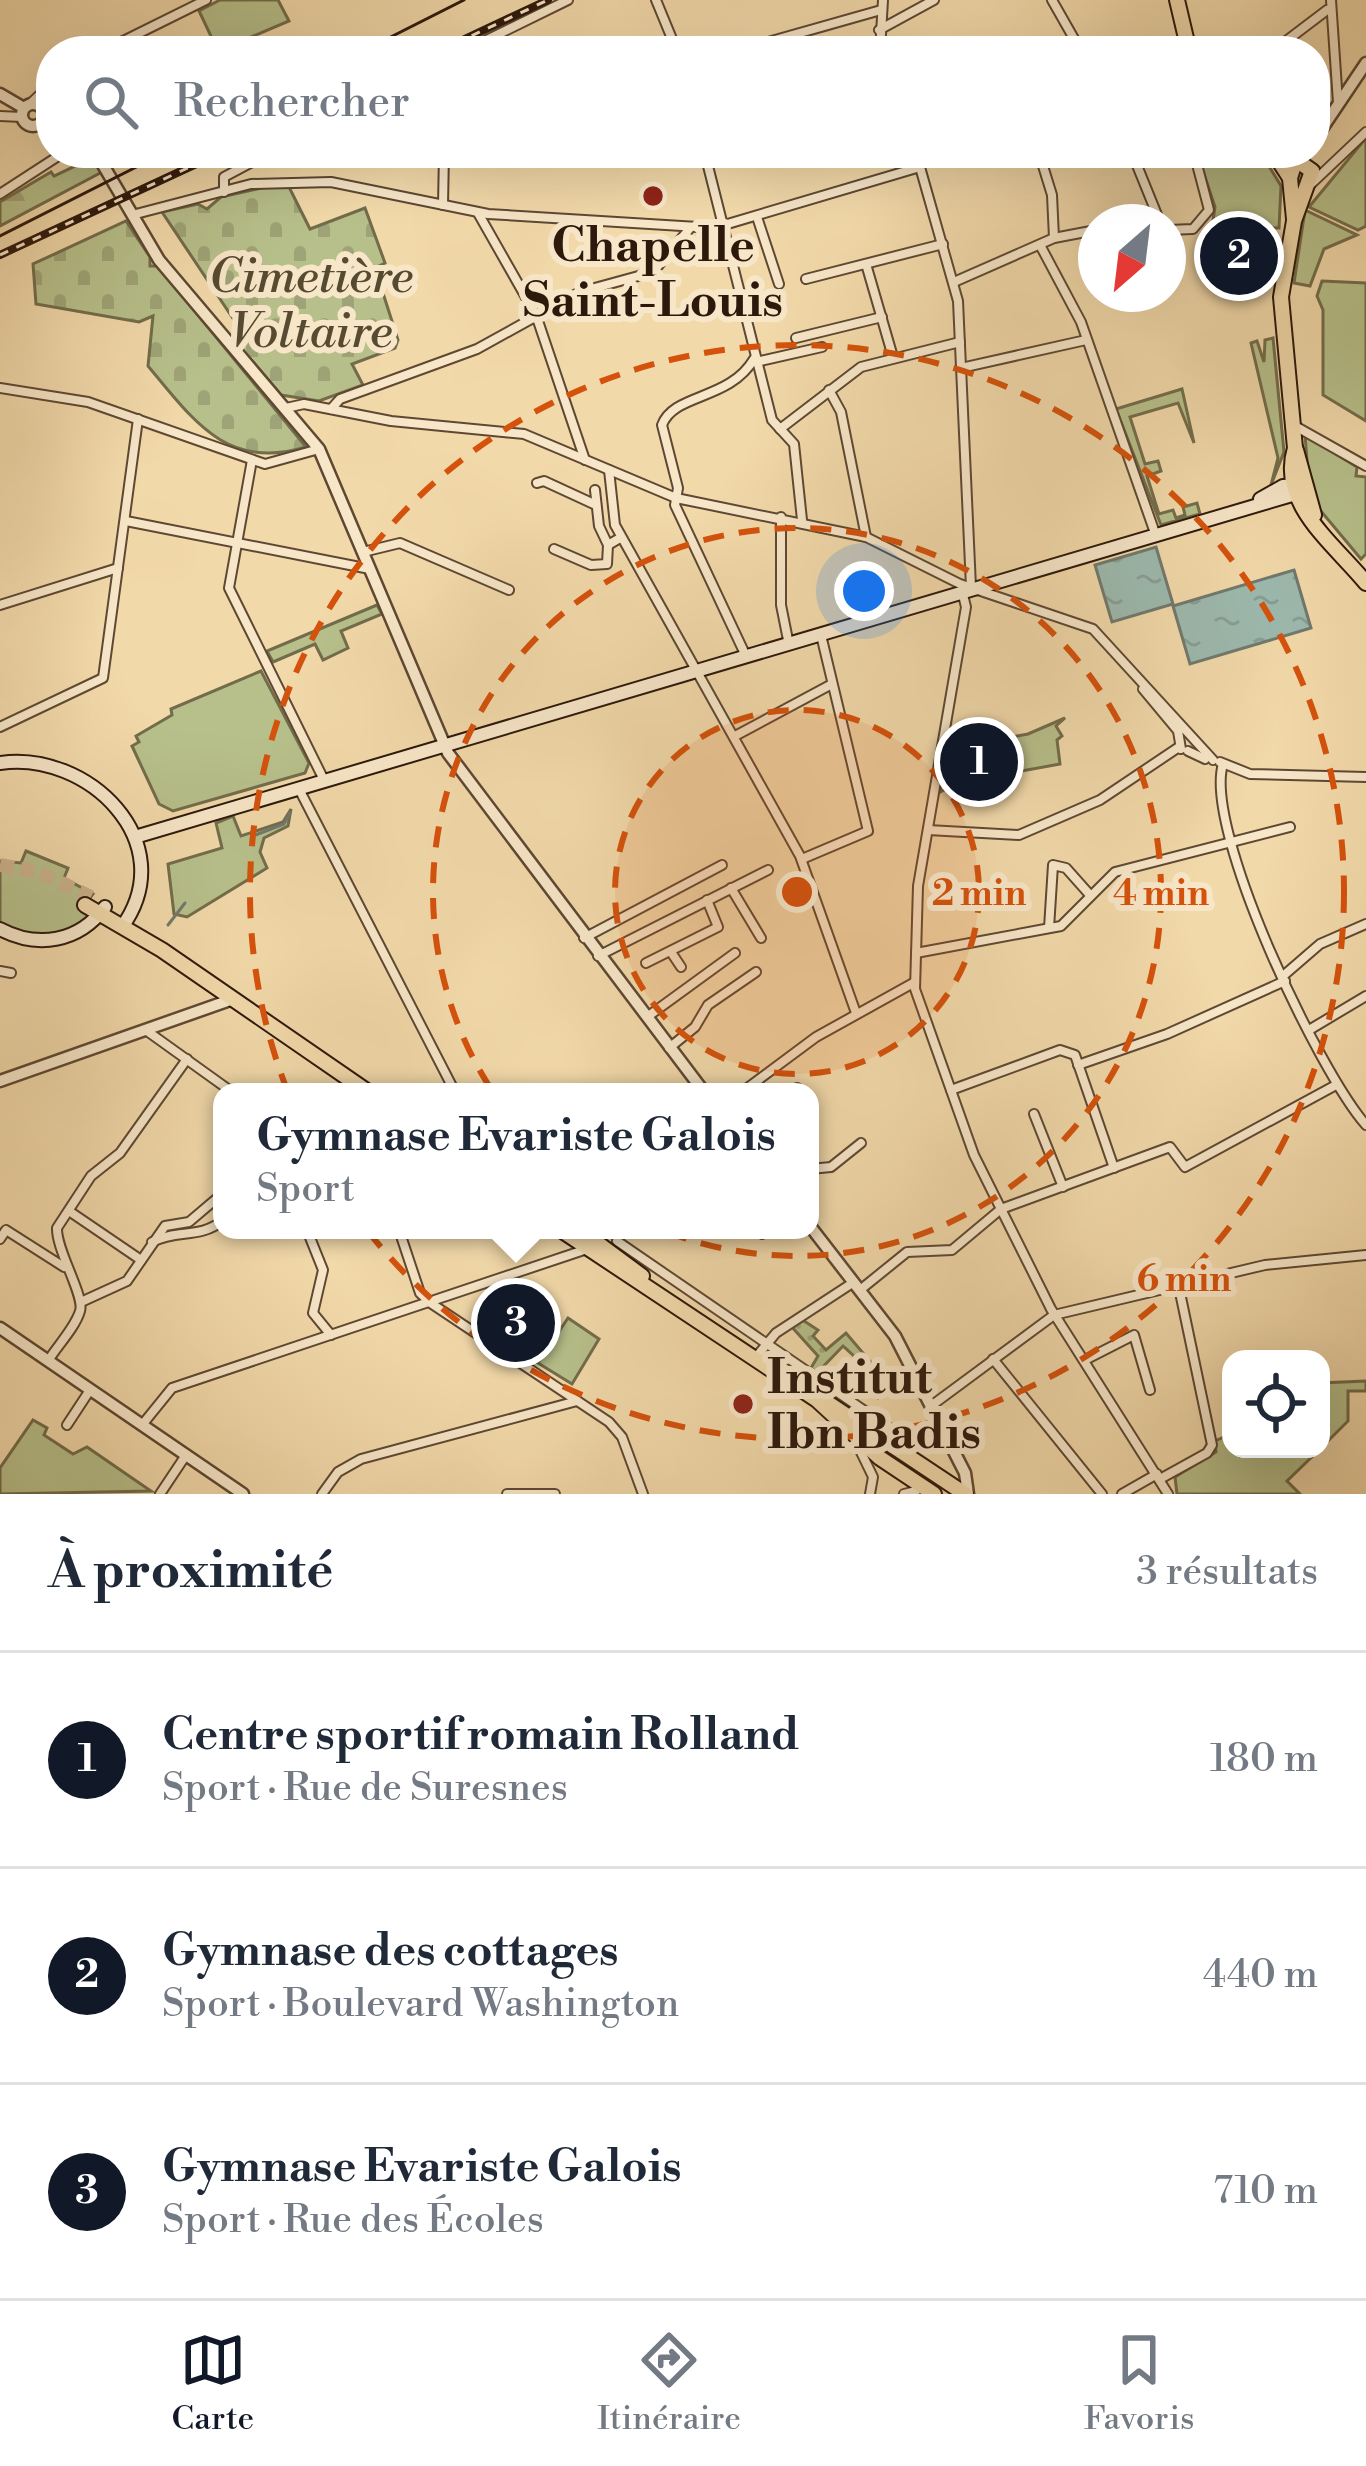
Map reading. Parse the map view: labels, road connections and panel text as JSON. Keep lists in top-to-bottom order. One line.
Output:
{"parks":["Cimetière Voltaire"],"places":["Chapelle Saint-Louis","Institut Ibn Badis"],"north":"bottom left","page":{"search":"Rechercher","pins":["2","1","3"],"popup":["Gymnase Evariste Galois","Sport"],"heading":["À proximité","3 résultats"],"list":[{"mark":"1","name":"Centre sportif romain Rolland","note":"Sport · Rue de Suresnes","value":"180 m"},{"mark":"2","name":"Gymnase des cottages","note":"Sport · Boulevard Washington","value":"440 m"},{"mark":"3","name":"Gymnase Evariste Galois","note":"Sport · Rue des Écoles","value":"710 m"}],"nav":["Carte","Itinéraire","Favoris"]},"rings":["2 min","4 min","6 min"]}
